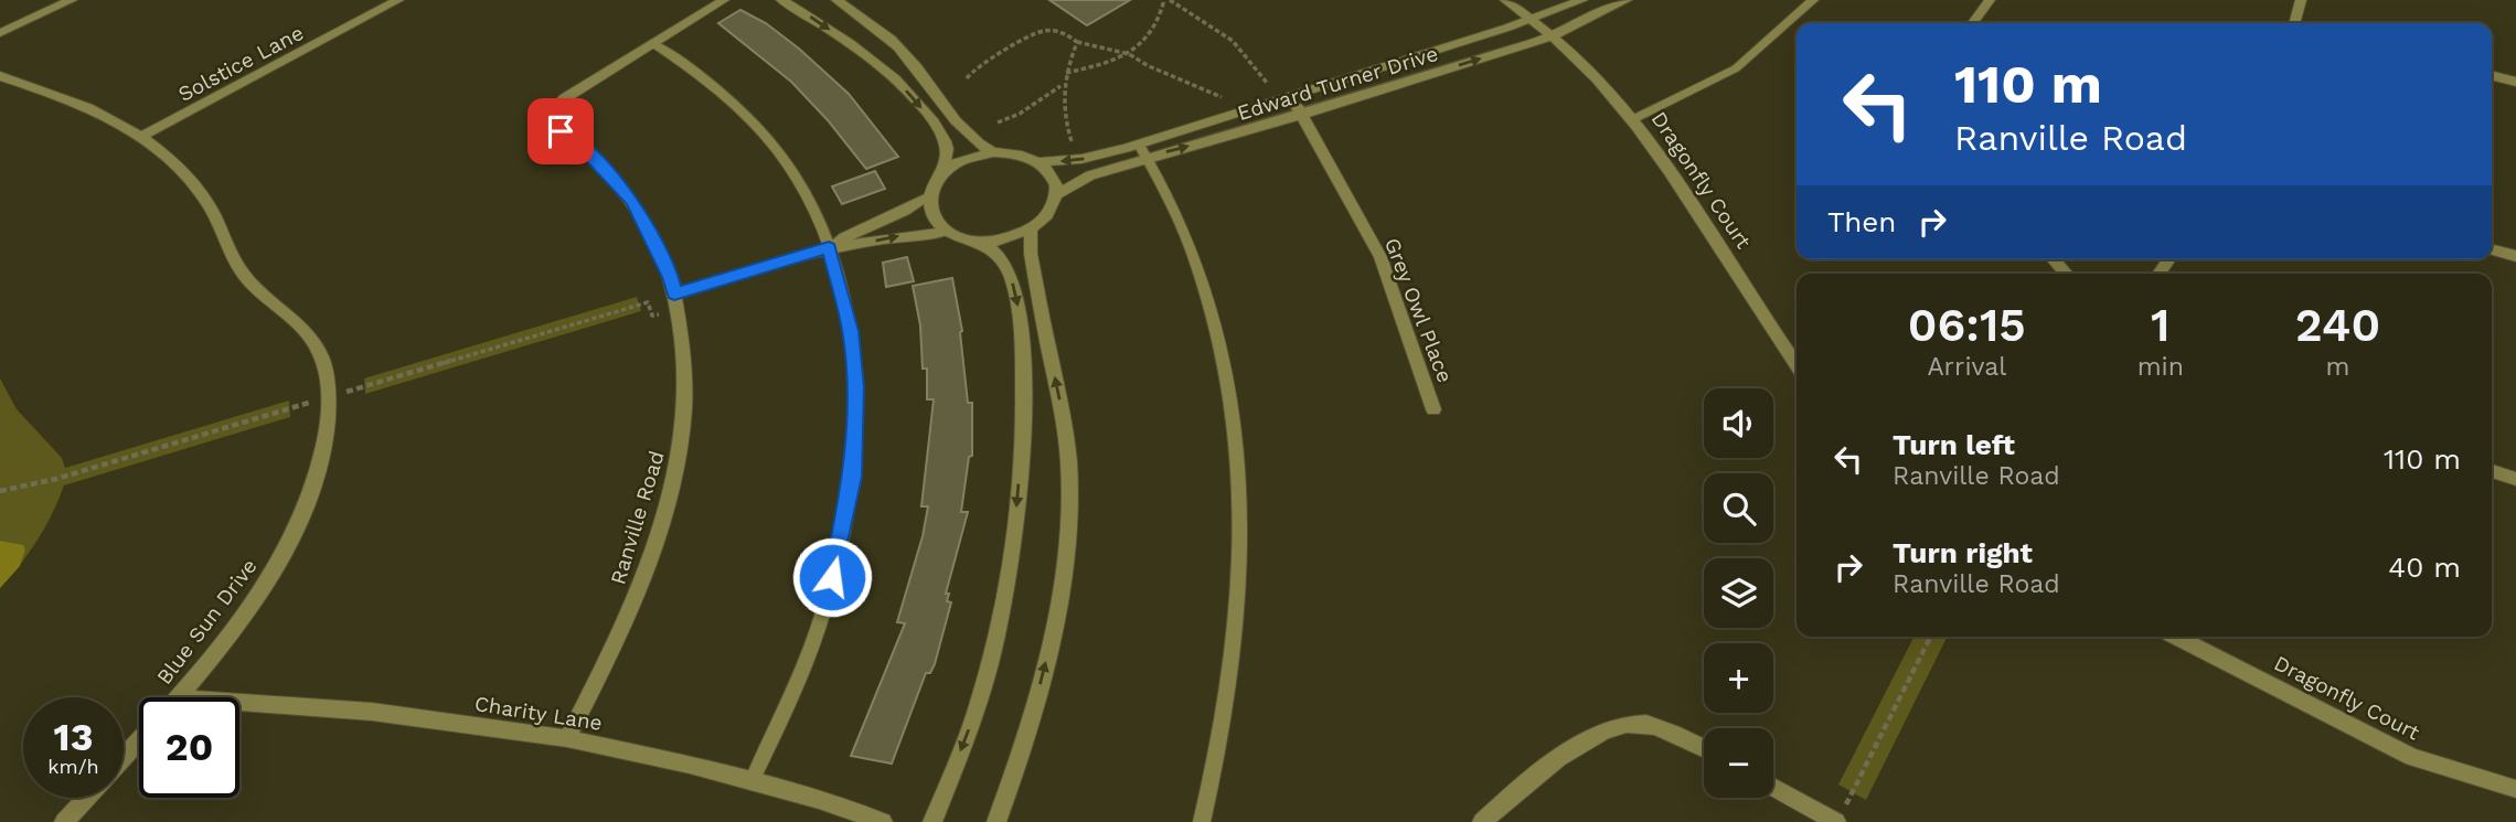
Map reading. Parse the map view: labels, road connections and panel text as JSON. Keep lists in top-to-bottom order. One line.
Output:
{"streets":{"street":["Solstice Lane","Edward Turner Drive","Dragonfly Court","Grey Owl Place","Ranville Road","Blue Sun Drive","Charity Lane"]},"crossings":[["Solstice Lane","Blue Sun Drive"],["Edward Turner Drive","Dragonfly Court"],["Edward Turner Drive","Grey Owl Place"],["Ranville Road","Charity Lane"]],"page":{"turn":["110 m","Ranville Road"],"then":"Then","eta":["06:15","Arrival","1","min","240","m"],"map_buttons":["+","−"],"list":[{"name":"Turn left","note":"Ranville Road","value":"110 m"},{"name":"Turn right","note":"Ranville Road","value":"40 m"}],"speed":"13 km/h","limit":"20"}}
